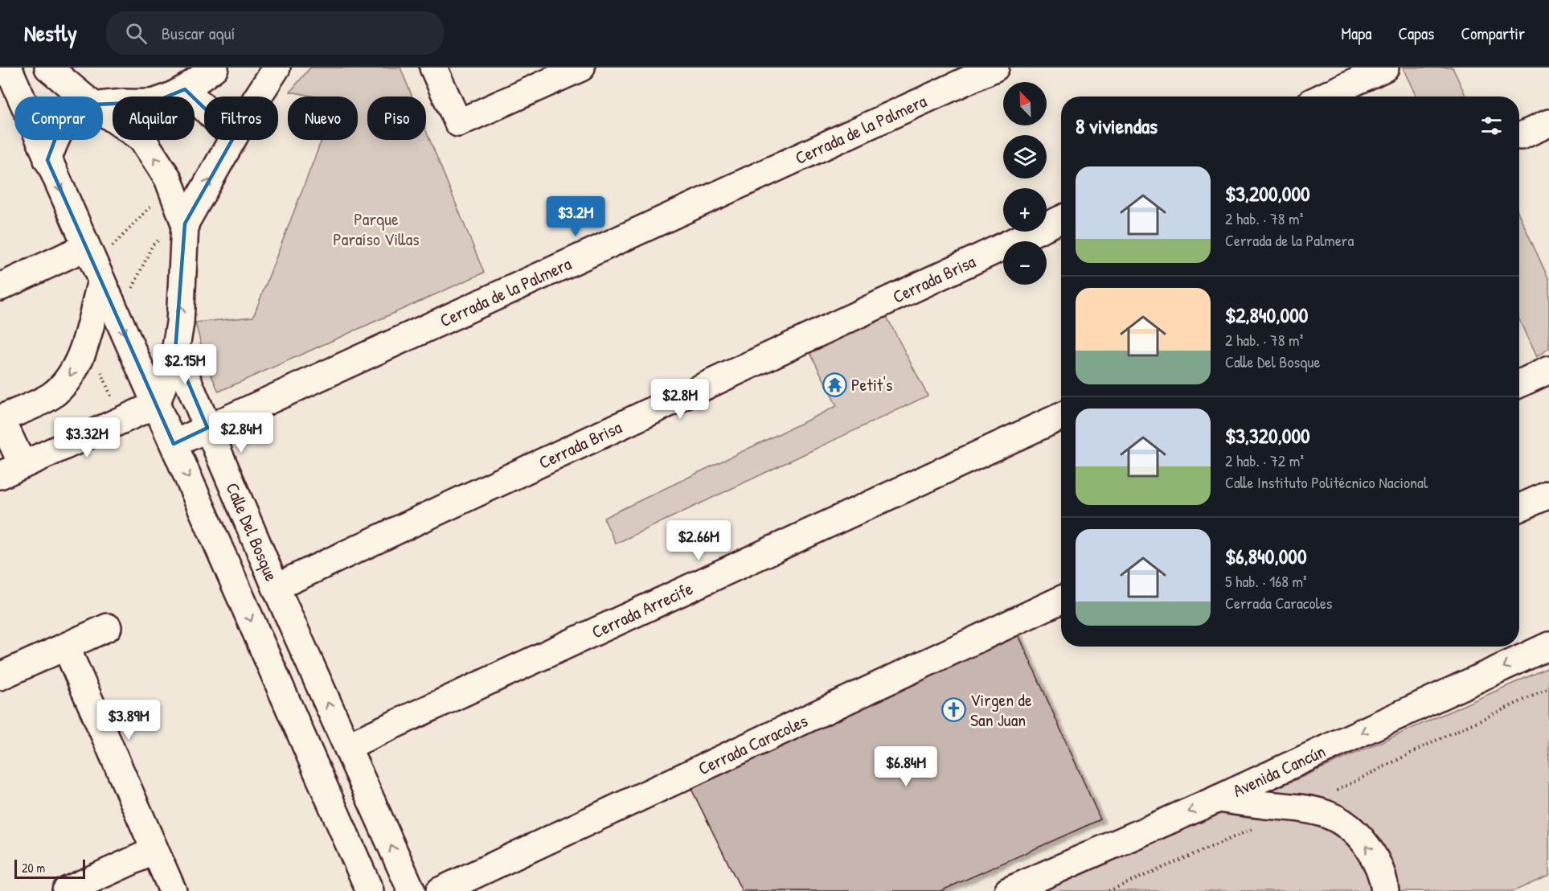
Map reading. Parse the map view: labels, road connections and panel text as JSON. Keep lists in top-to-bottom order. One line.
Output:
{"streets":{"street":["Cerrada de la Palmera","Cerrada Brisa","Calle Del Bosque","Cerrada Arrecife","Cerrada Caracoles","Avenida Cancún"]},"crossings":[["Cerrada de la Palmera","Calle Del Bosque"],["Cerrada Brisa","Calle Del Bosque"],["Calle Del Bosque","Cerrada Arrecife"]],"one_way":["Avenida Cancún"],"parks":["Parque Paraíso Villas"],"places":{"temple":["Petit's"],"church":["Virgen de San Juan"]},"scale_bar":"20 m","north":"top left","page":{"header":"Nestly","search":"Buscar aquí","nav":["Mapa","Capas","Compartir"],"map_buttons":["+","−"],"chip":["Comprar","Alquilar","Filtros","Nuevo","Piso"],"heading":"8 viviendas","list":[{"name":"$3,200,000","note":"2 hab. · 78 m² · Cerrada de la Palmera"},{"name":"$2,840,000","note":"2 hab. · 78 m² · Calle Del Bosque"},{"name":"$3,320,000","note":"2 hab. · 72 m² · Calle Instituto Politécnico Nacional"},{"name":"$6,840,000","note":"5 hab. · 168 m² · Cerrada Caracoles"}],"price":["$3.2M","$2.15M","$2.8M","$2.84M","$3.32M","$2.66M","$3.89M","$6.84M"],"scale":"20 m"}}
